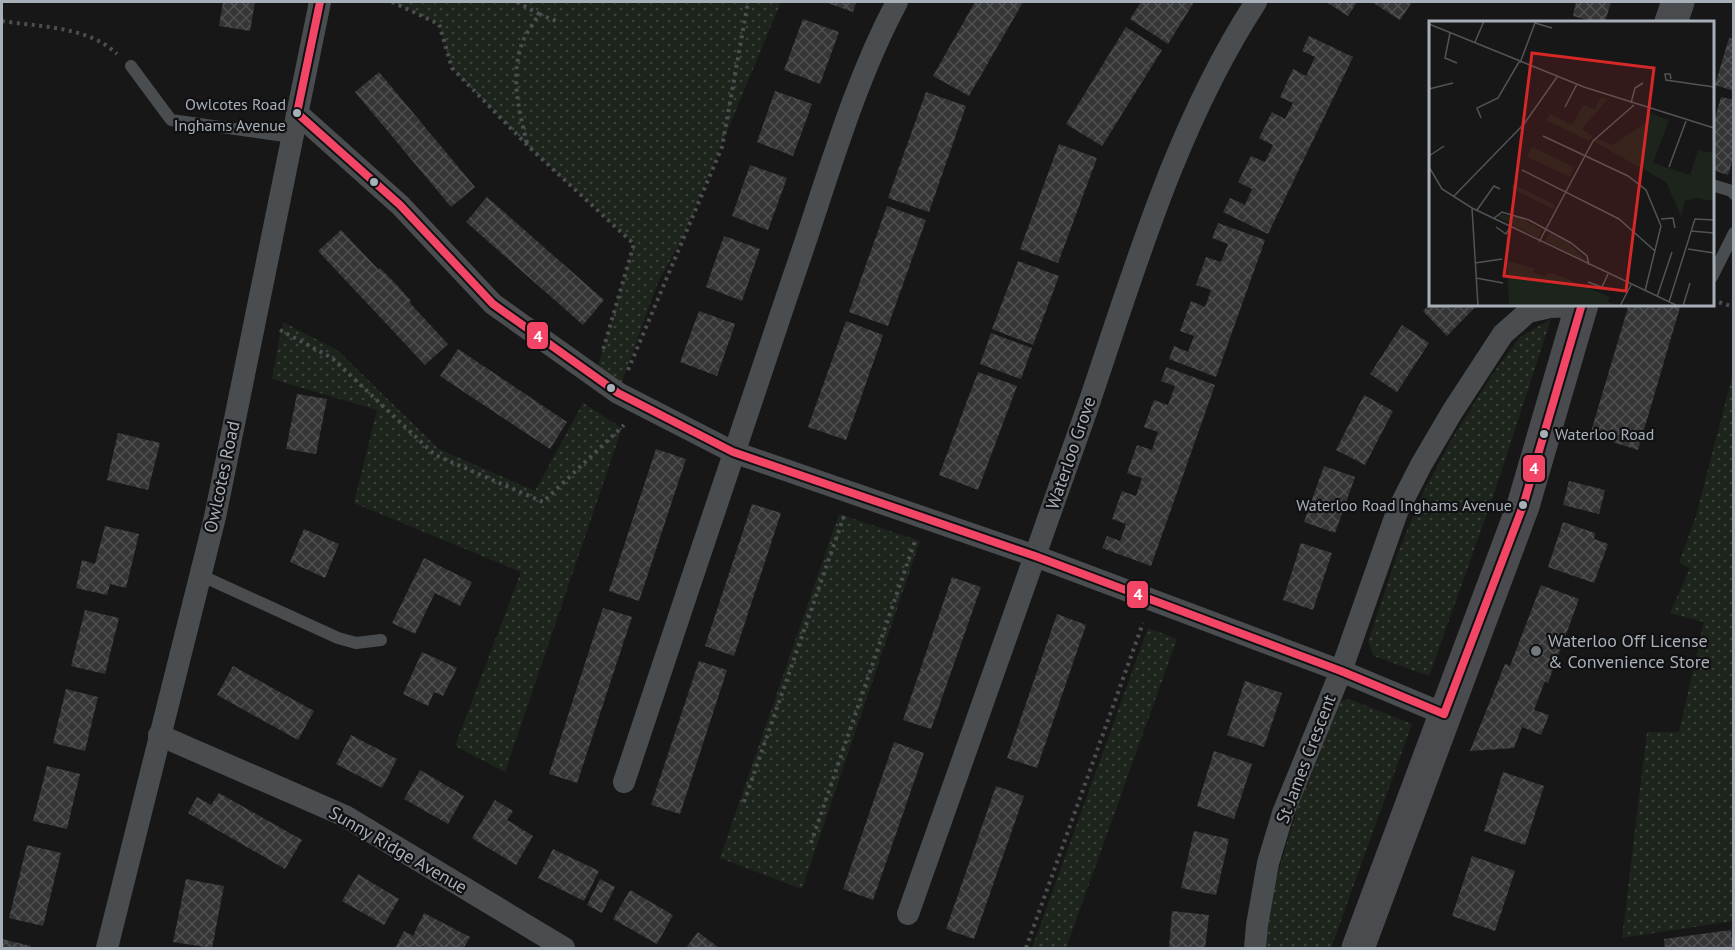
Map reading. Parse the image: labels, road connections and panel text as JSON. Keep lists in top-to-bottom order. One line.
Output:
{"streets":{"street":["Waterloo Grove","Owlcotes Road","St James Crescent","Sunny Ridge Avenue"]},"crossings":[["Owlcotes Road","Sunny Ridge Avenue"]],"places":["Owlcotes Road Inghams Avenue","Waterloo Road","Waterloo Road Inghams Avenue","Waterloo Off License & Convenience Store"],"lines":["transit line 4"]}
